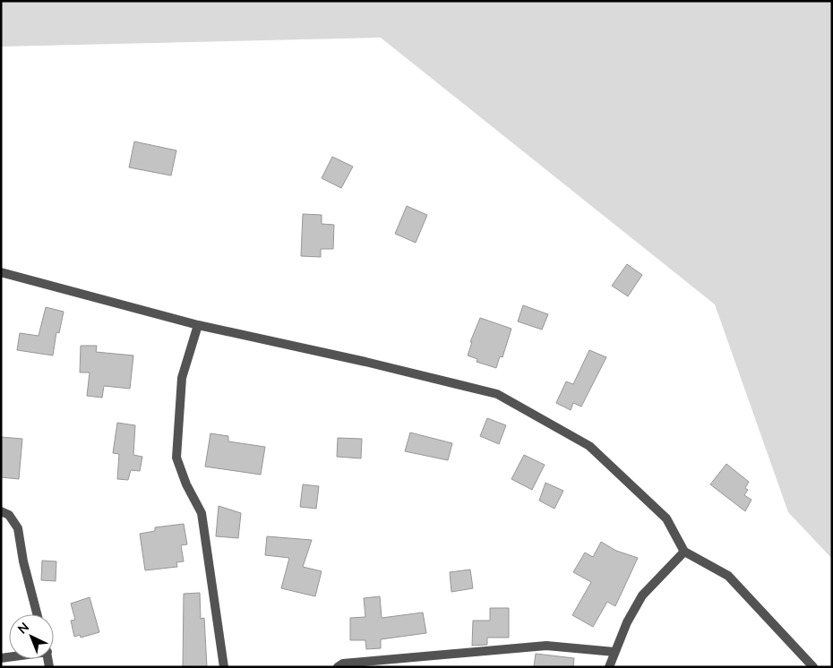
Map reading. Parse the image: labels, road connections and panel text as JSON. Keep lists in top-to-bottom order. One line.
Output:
{"north":"top left"}
